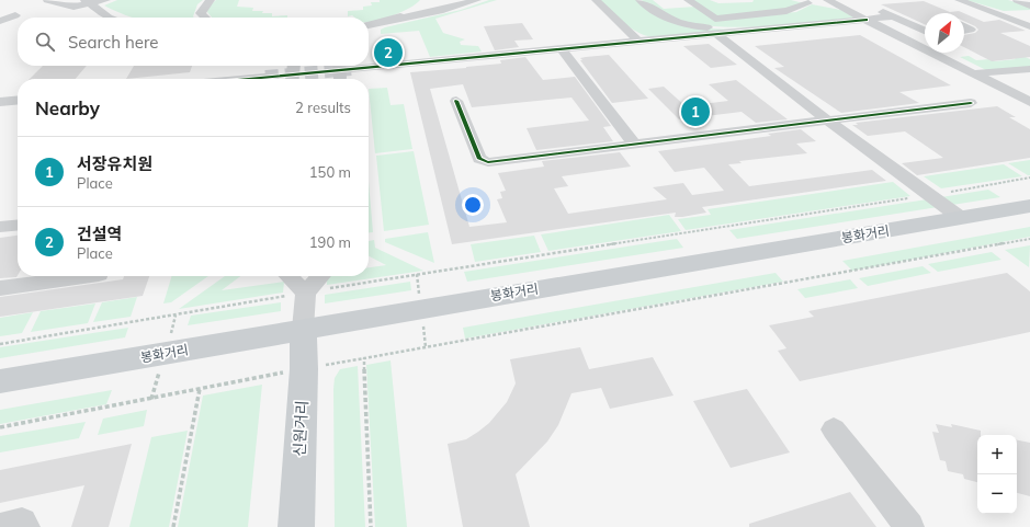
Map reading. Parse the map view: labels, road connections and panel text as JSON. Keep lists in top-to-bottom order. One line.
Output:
{"streets":{"main road":["봉화거리","신원거리"]},"crossings":[["봉화거리","신원거리"]],"north":"top right","page":{"search":"Search here","pins":["2","1"],"heading":["Nearby","2 results"],"list":[{"mark":"1","name":"서장유치원","note":"Place","value":"150 m"},{"mark":"2","name":"건설역","note":"Place","value":"190 m"}],"map_buttons":["+","−"]}}
